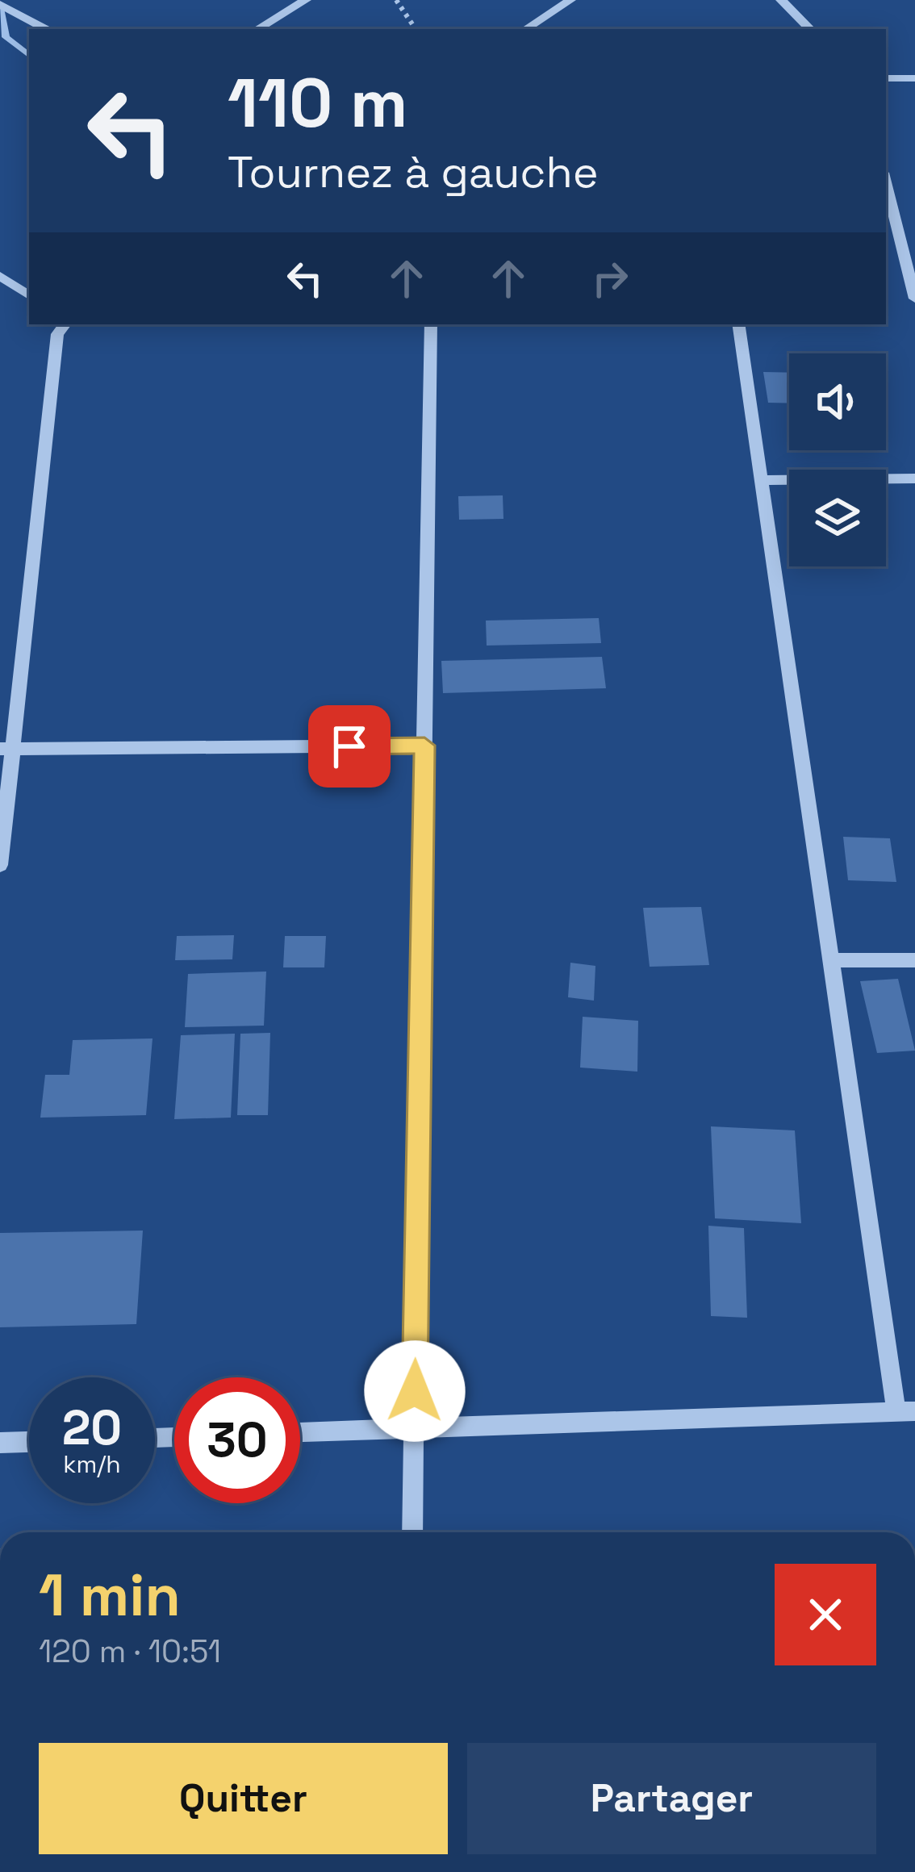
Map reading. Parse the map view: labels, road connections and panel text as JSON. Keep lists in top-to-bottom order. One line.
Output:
{"page":{"turn":["110 m","Tournez à gauche"],"speed":"20 km/h","limit":"30","heading":["1 min","120 m · 10:51"],"buttons":["Quitter","Partager"]}}
